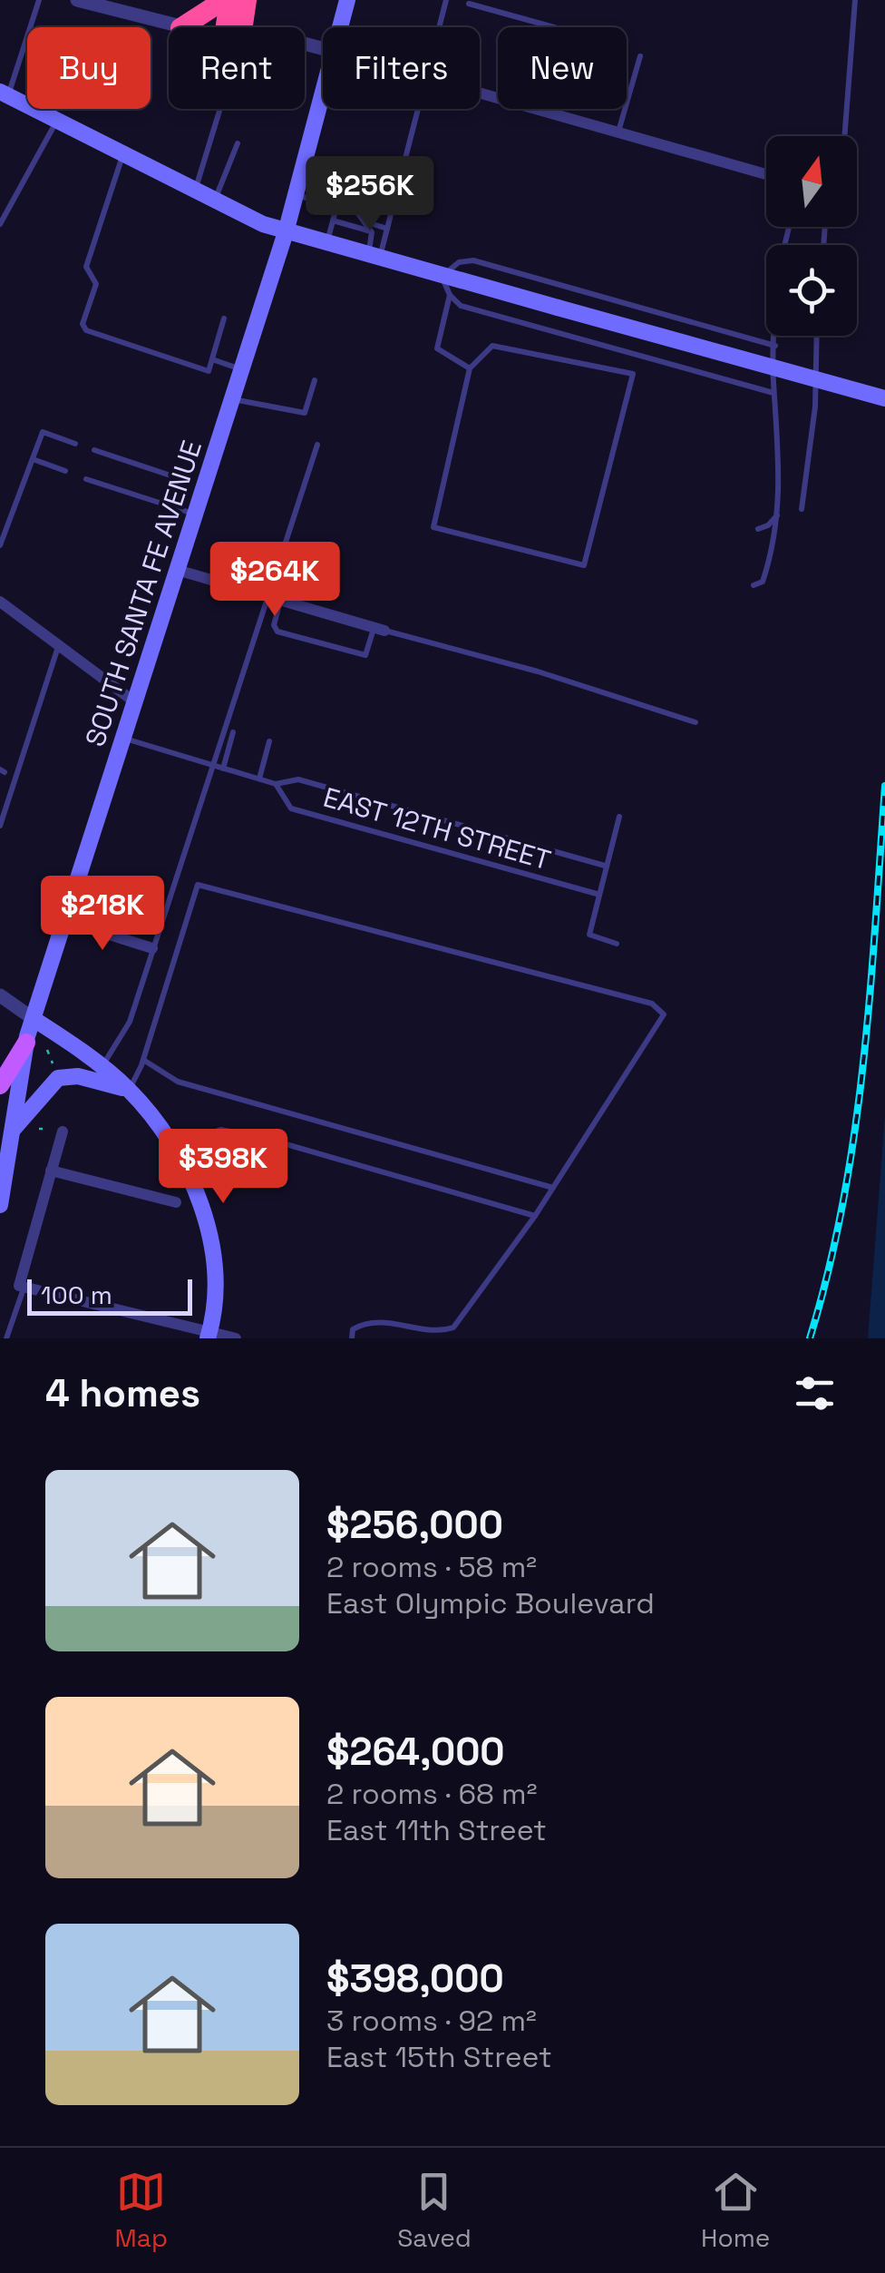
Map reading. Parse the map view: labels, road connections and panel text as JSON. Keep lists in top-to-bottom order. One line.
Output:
{"streets":{"main road":["SOUTH SANTA FE AVENUE"],"lane":["EAST 12TH STREET"]},"crossings":[["SOUTH SANTA FE AVENUE","EAST 12TH STREET"]],"scale_bar":"100 m","north":"top","page":{"chip":["Buy","Rent","Filters","New"],"price":["$256K","$264K","$218K","$398K"],"scale":"100 m","heading":"4 homes","list":[{"name":"$256,000","note":"2 rooms · 58 m² · East Olympic Boulevard"},{"name":"$264,000","note":"2 rooms · 68 m² · East 11th Street"},{"name":"$398,000","note":"3 rooms · 92 m² · East 15th Street"}],"tabs":["Map","Saved","Home"]}}
